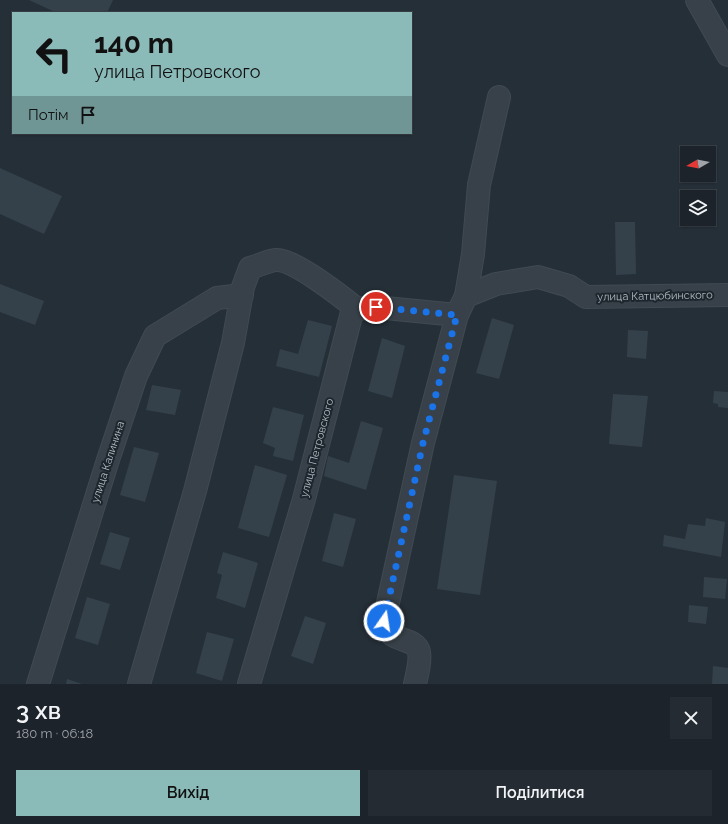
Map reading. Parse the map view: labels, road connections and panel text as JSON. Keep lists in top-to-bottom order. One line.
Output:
{"streets":{"street":["улица Катцюбинского","улица Петровского","улица Калинина"]},"north":"left","page":{"turn":["140 m","улица Петровского"],"then":"Потім","heading":["3 хв","180 m · 06:18"],"buttons":["Вихід","Поділитися"]}}
